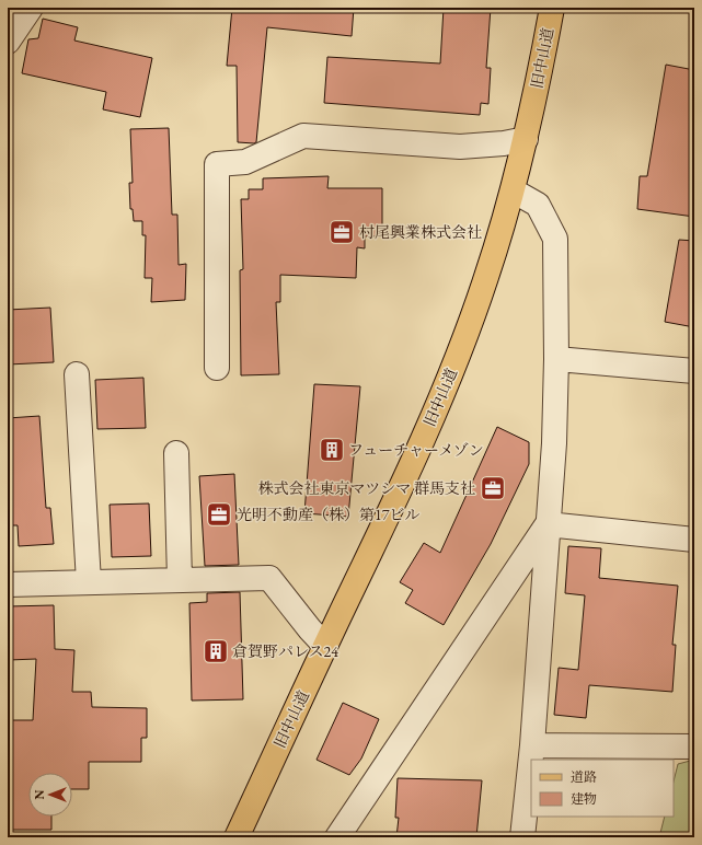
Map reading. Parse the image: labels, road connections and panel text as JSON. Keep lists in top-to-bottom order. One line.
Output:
{"streets":{"main road":["旧中山道"]},"places":{"office":["村尾興業株式会社","株式会社東京マツシマ 群馬支社","光明不動産（株）第17ビル"],"building":["フューチャーメゾン","倉賀野パレス24"]},"legend":["道路","建物"],"north":"left"}
